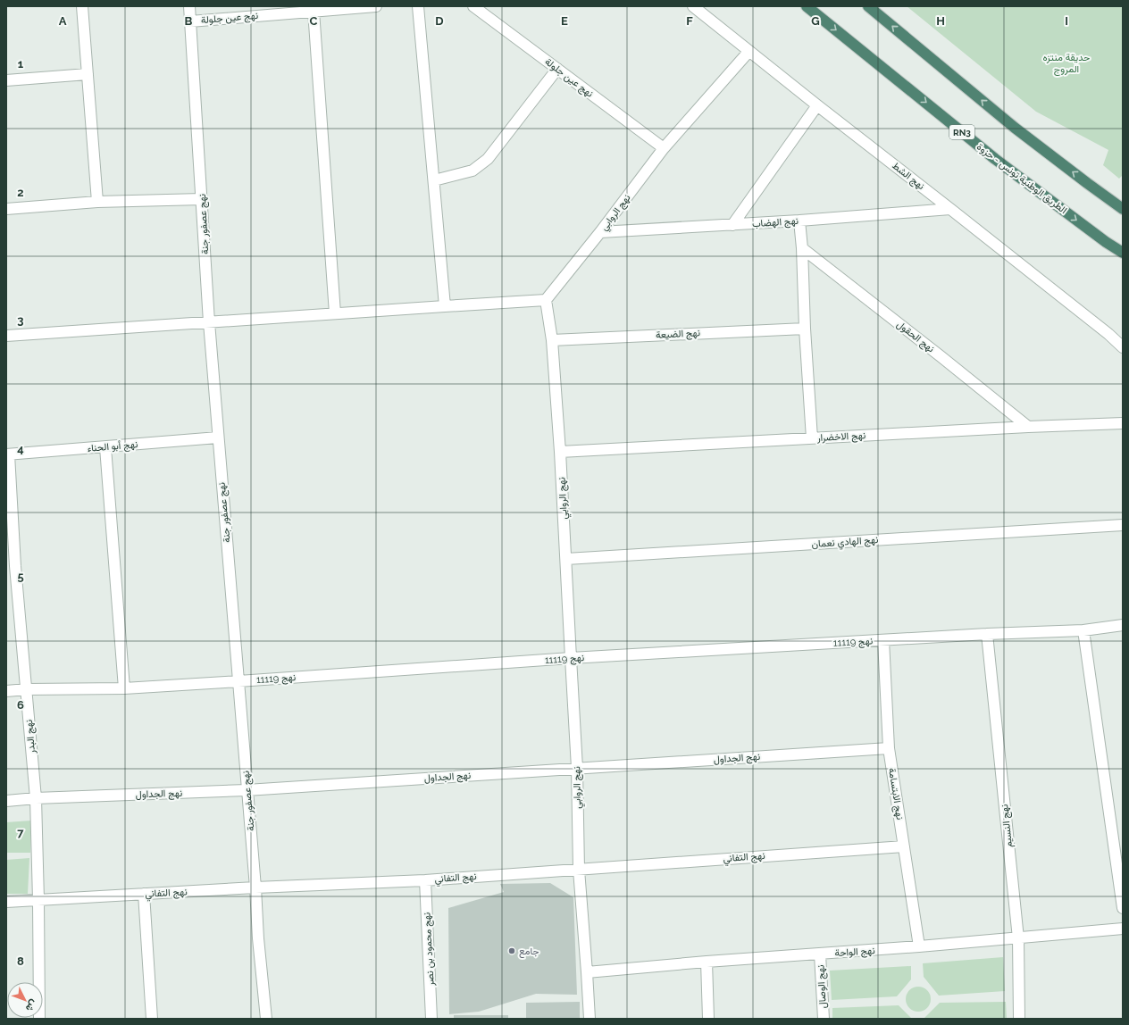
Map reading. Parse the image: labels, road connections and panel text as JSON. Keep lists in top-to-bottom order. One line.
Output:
{"streets":{"highway":["RN3","الطريق الوطنية تونس - حزوة"],"street":["نهج عين جلولة","نهج الشط","نهج الروابي","نهج الهضاب","نهج عصفور جنة","نهج الضيعة","نهج الحقول","نهج الاخضرار","نهج أبو الحناء","نهج الهادي نعمان","نهج 11119","نهج البدر","نهج الجداول","نهج الابتسامة","نهج النسيم","نهج التفاني","نهج محمود بن نصر","نهج الواحة","نهج الوصال"]},"crossings":[["نهج عين جلولة","نهج الروابي"],["نهج عين جلولة","نهج عصفور جنة"],["نهج الشط","نهج الروابي"],["نهج الشط","نهج الهضاب"],["نهج الروابي","نهج الهضاب"],["نهج الروابي","نهج الضيعة"],["نهج الروابي","نهج الاخضرار"],["نهج الروابي","نهج الهادي نعمان"],["نهج الروابي","نهج 11119"],["نهج الروابي","نهج الجداول"],["نهج الروابي","نهج التفاني"],["نهج الروابي","نهج الواحة"],["نهج عصفور جنة","نهج أبو الحناء"],["نهج عصفور جنة","نهج 11119"],["نهج عصفور جنة","نهج الجداول"],["نهج عصفور جنة","نهج التفاني"],["نهج الحقول","نهج الاخضرار"],["نهج أبو الحناء","نهج البدر"],["نهج 11119","نهج البدر"],["نهج 11119","نهج الابتسامة"],["نهج 11119","نهج النسيم"],["نهج البدر","نهج الجداول"],["نهج البدر","نهج التفاني"],["نهج الجداول","نهج الابتسامة"],["نهج الابتسامة","نهج التفاني"],["نهج الابتسامة","نهج الواحة"],["نهج النسيم","نهج الواحة"],["نهج التفاني","نهج محمود بن نصر"],["نهج الواحة","نهج الوصال"]],"parks":["حديقة منتزه المروج"],"places":["جامع"],"north":"bottom right","grid":{"columns":["A","B","C","D","E","F","G","H","I"],"rows":["1","2","3","4","5","6","7","8"]}}
